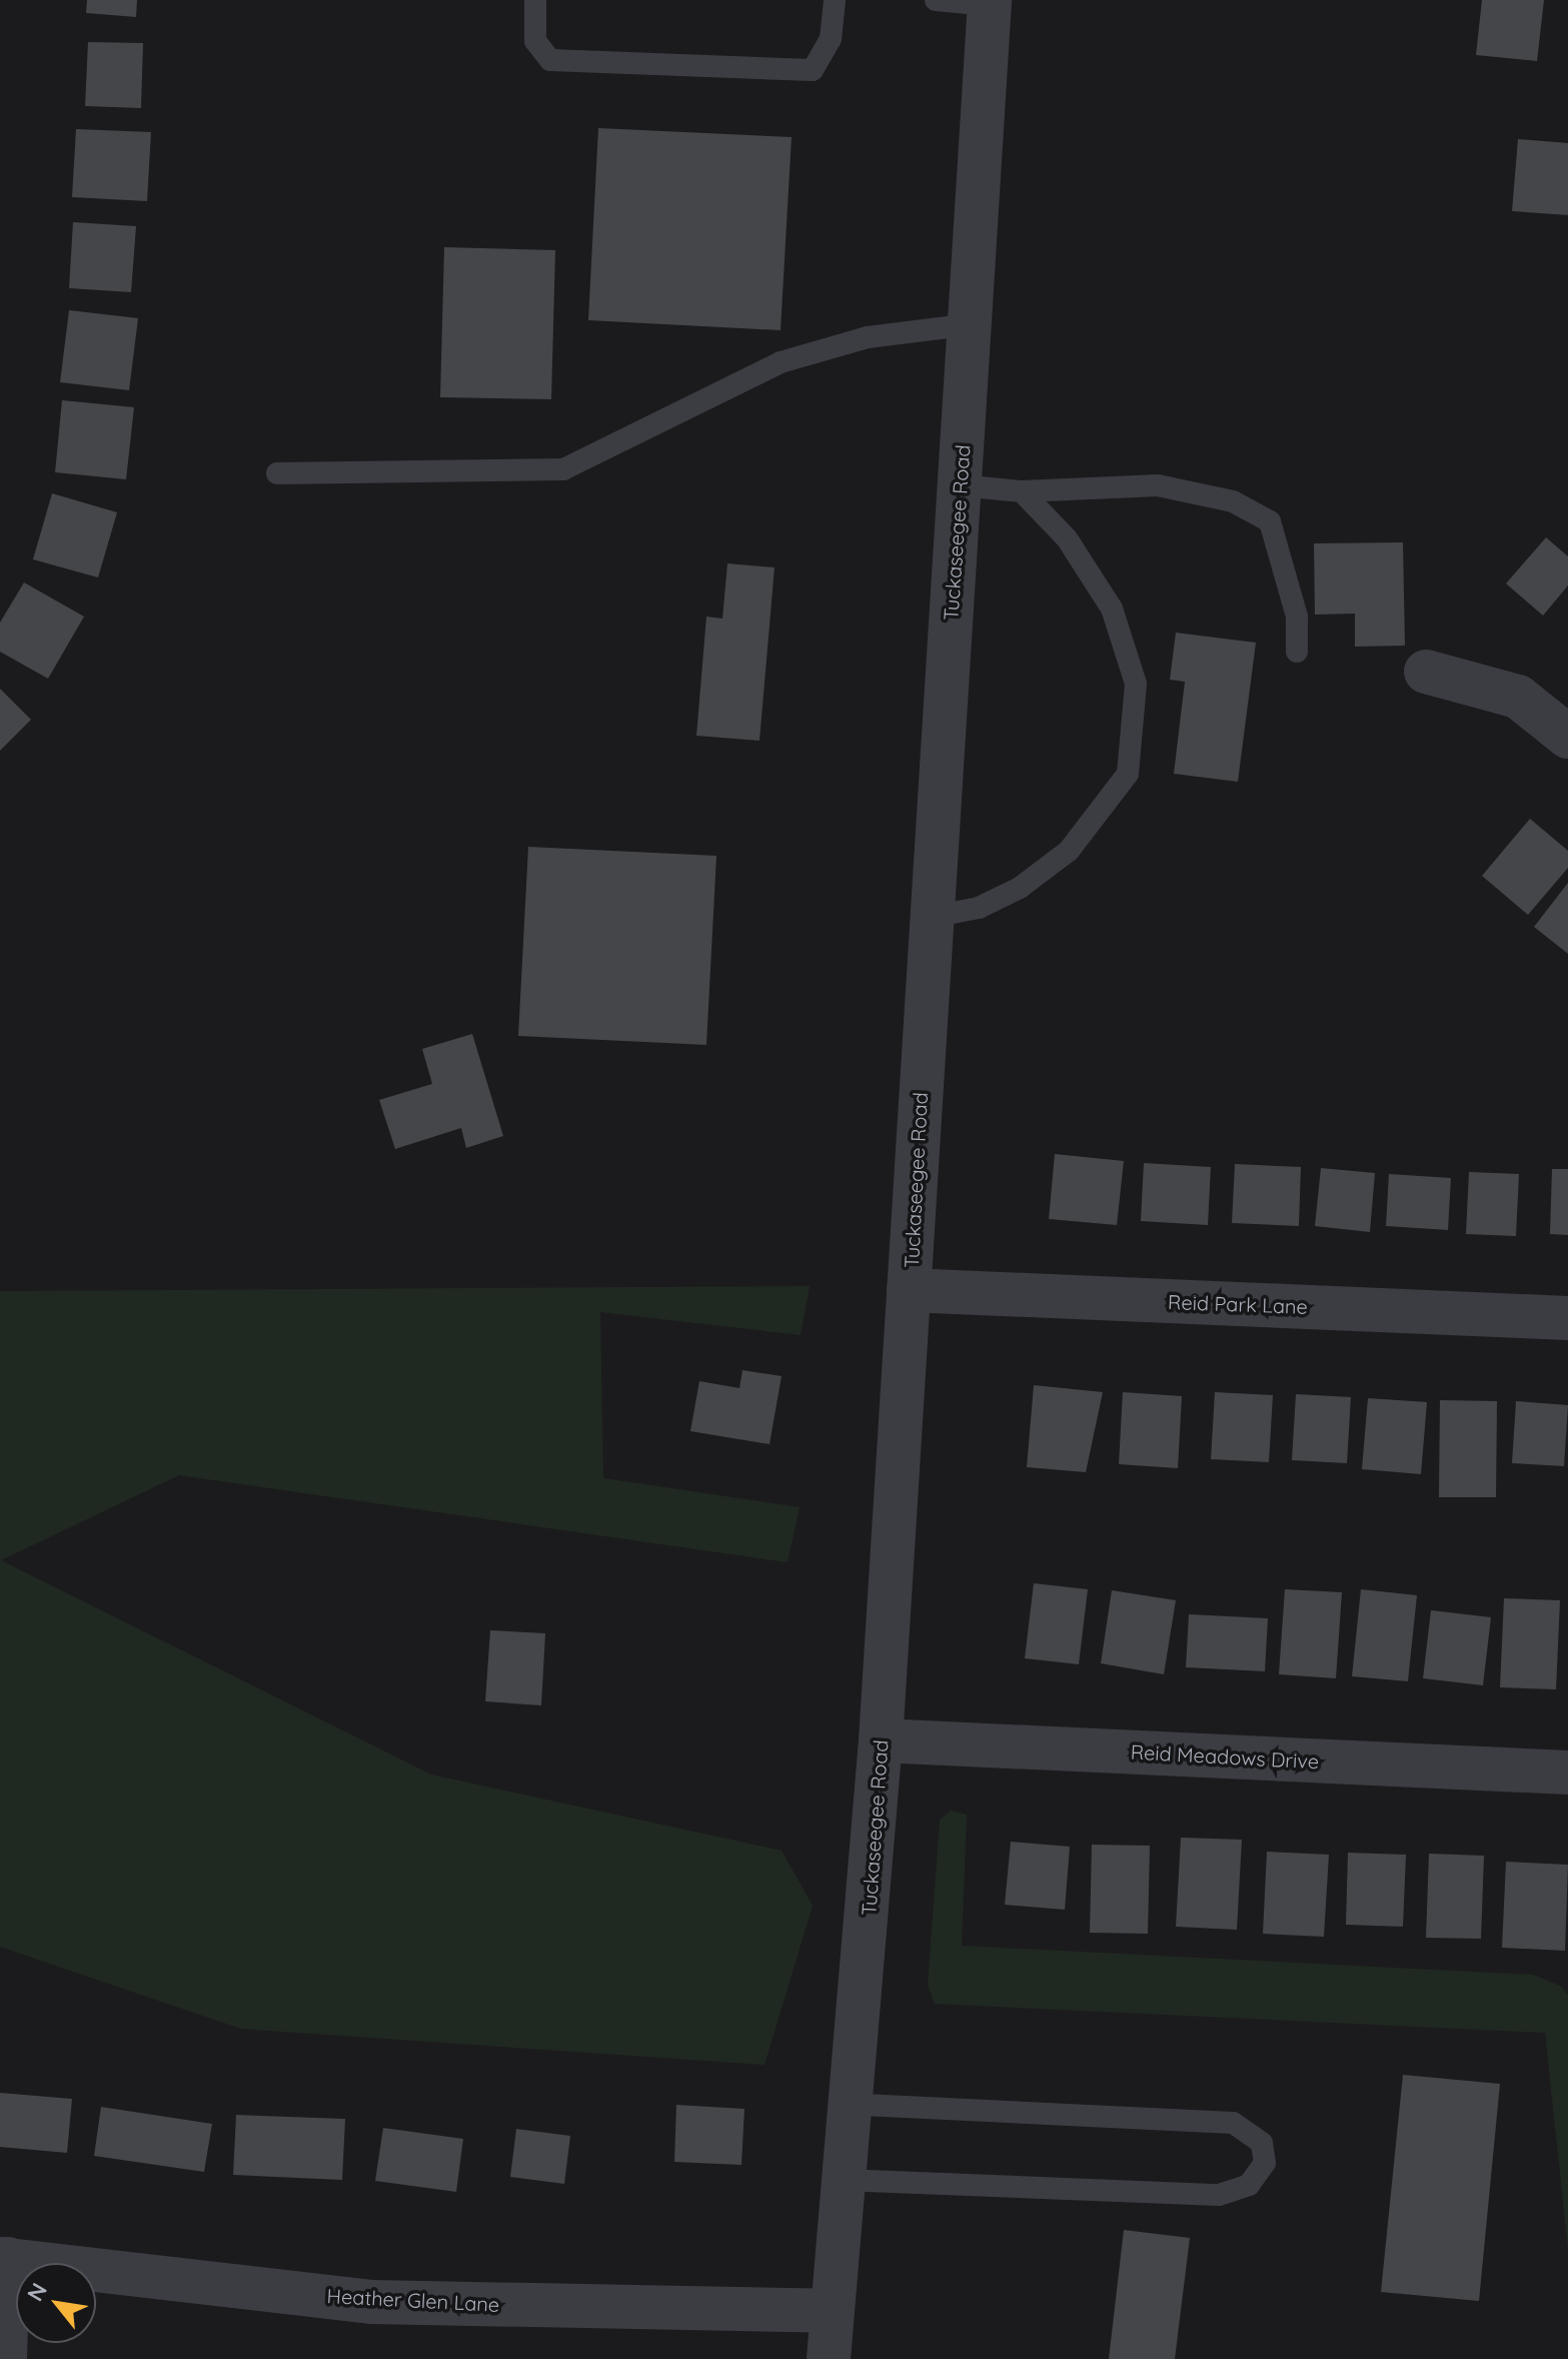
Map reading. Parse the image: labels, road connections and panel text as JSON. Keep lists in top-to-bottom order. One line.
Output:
{"streets":{"street":["Tuckaseegee Road","Reid Park Lane","Reid Meadows Drive","Heather Glen Lane"]},"crossings":[["Tuckaseegee Road","Reid Park Lane"],["Tuckaseegee Road","Reid Meadows Drive"],["Tuckaseegee Road","Heather Glen Lane"]],"north":"top left"}
